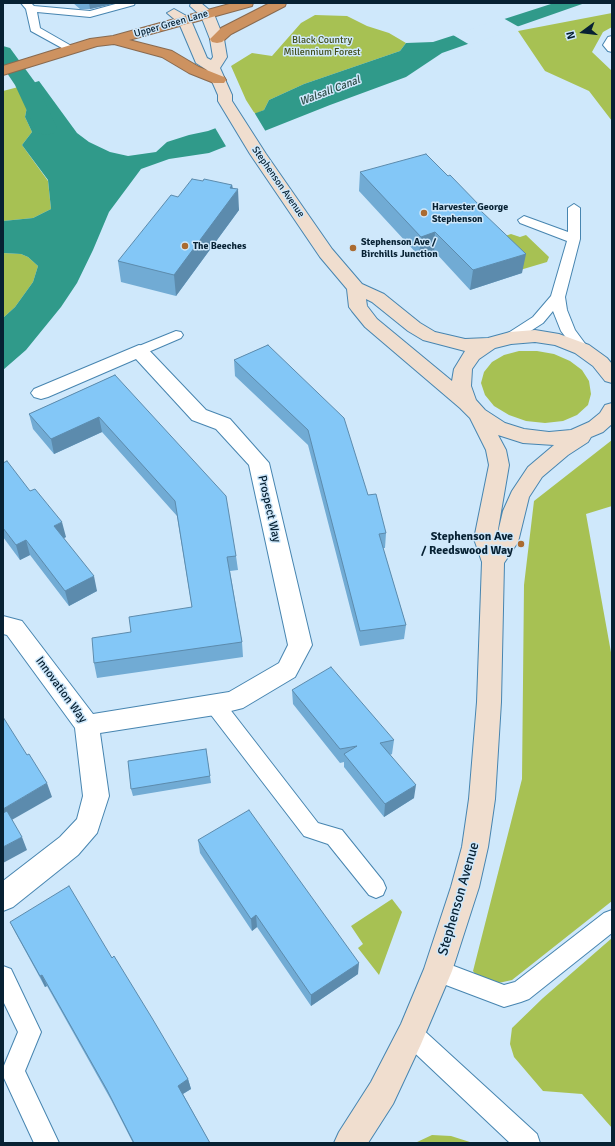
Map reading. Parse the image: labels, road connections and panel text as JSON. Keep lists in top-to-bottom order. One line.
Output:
{"streets":{"highway":["Upper Green Lane"],"street":["Stephenson Avenue","Prospect Way","Innovation Way"]},"crossings":[["Upper Green Lane","Stephenson Avenue"],["Prospect Way","Innovation Way"]],"water":["Walsall Canal"],"parks":["Black Country Millennium Forest"],"places":["Harvester George Stephenson","The Beeches","Stephenson Ave / Birchills Junction","Stephenson Ave / Reedswood Way"],"north":"left"}
